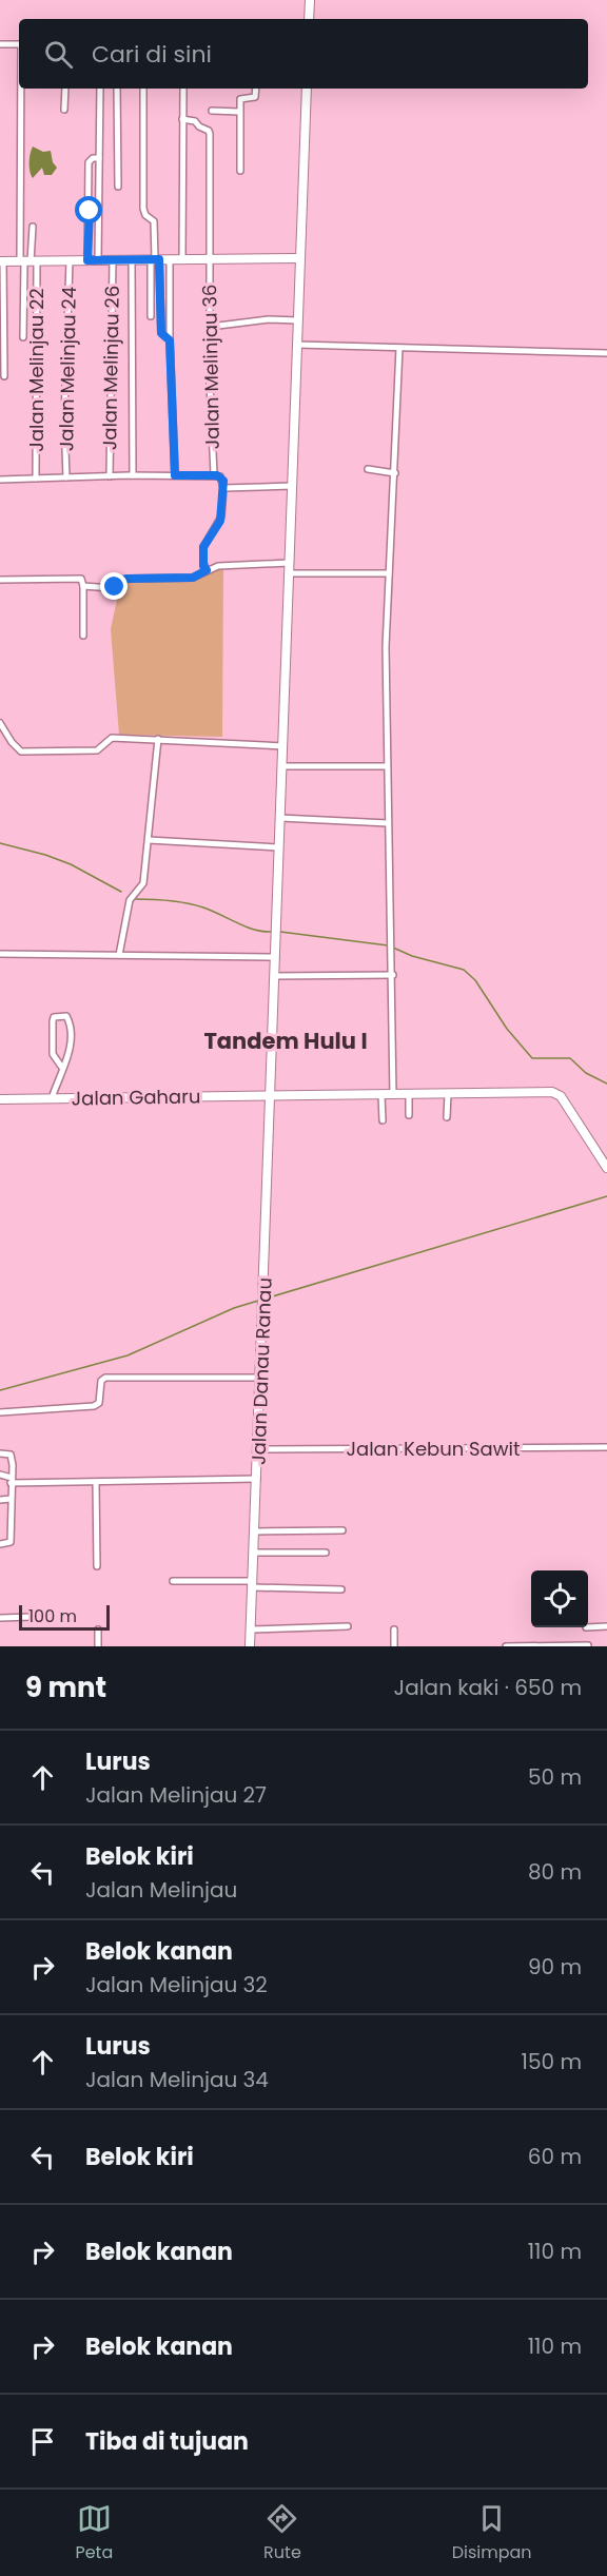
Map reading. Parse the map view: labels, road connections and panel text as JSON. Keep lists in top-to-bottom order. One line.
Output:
{"streets":{"street":["Jalan Melinjau 36","Jalan Melinjau 26","Jalan Melinjau 24","Jalan Melinjau 22","Jalan Gaharu","Jalan Danau Ranau","Jalan Kebun Sawit"]},"crossings":[["Jalan Gaharu","Jalan Danau Ranau"],["Jalan Danau Ranau","Jalan Kebun Sawit"]],"districts":["Tandem Hulu I"],"scale_bar":"100 m","page":{"search":"Cari di sini","scale":"100 m","heading":["9 mnt","Jalan kaki · 650 m"],"list":[["Lurus","Jalan Melinjau 27","50 m"],["Belok kiri","Jalan Melinjau","80 m"],["Belok kanan","Jalan Melinjau 32","90 m"],["Lurus","Jalan Melinjau 34","150 m"],["Belok kiri","60 m"],["Belok kanan","110 m"],["Belok kanan","110 m"],"Tiba di tujuan"],"nav":["Peta","Rute","Disimpan"]}}
